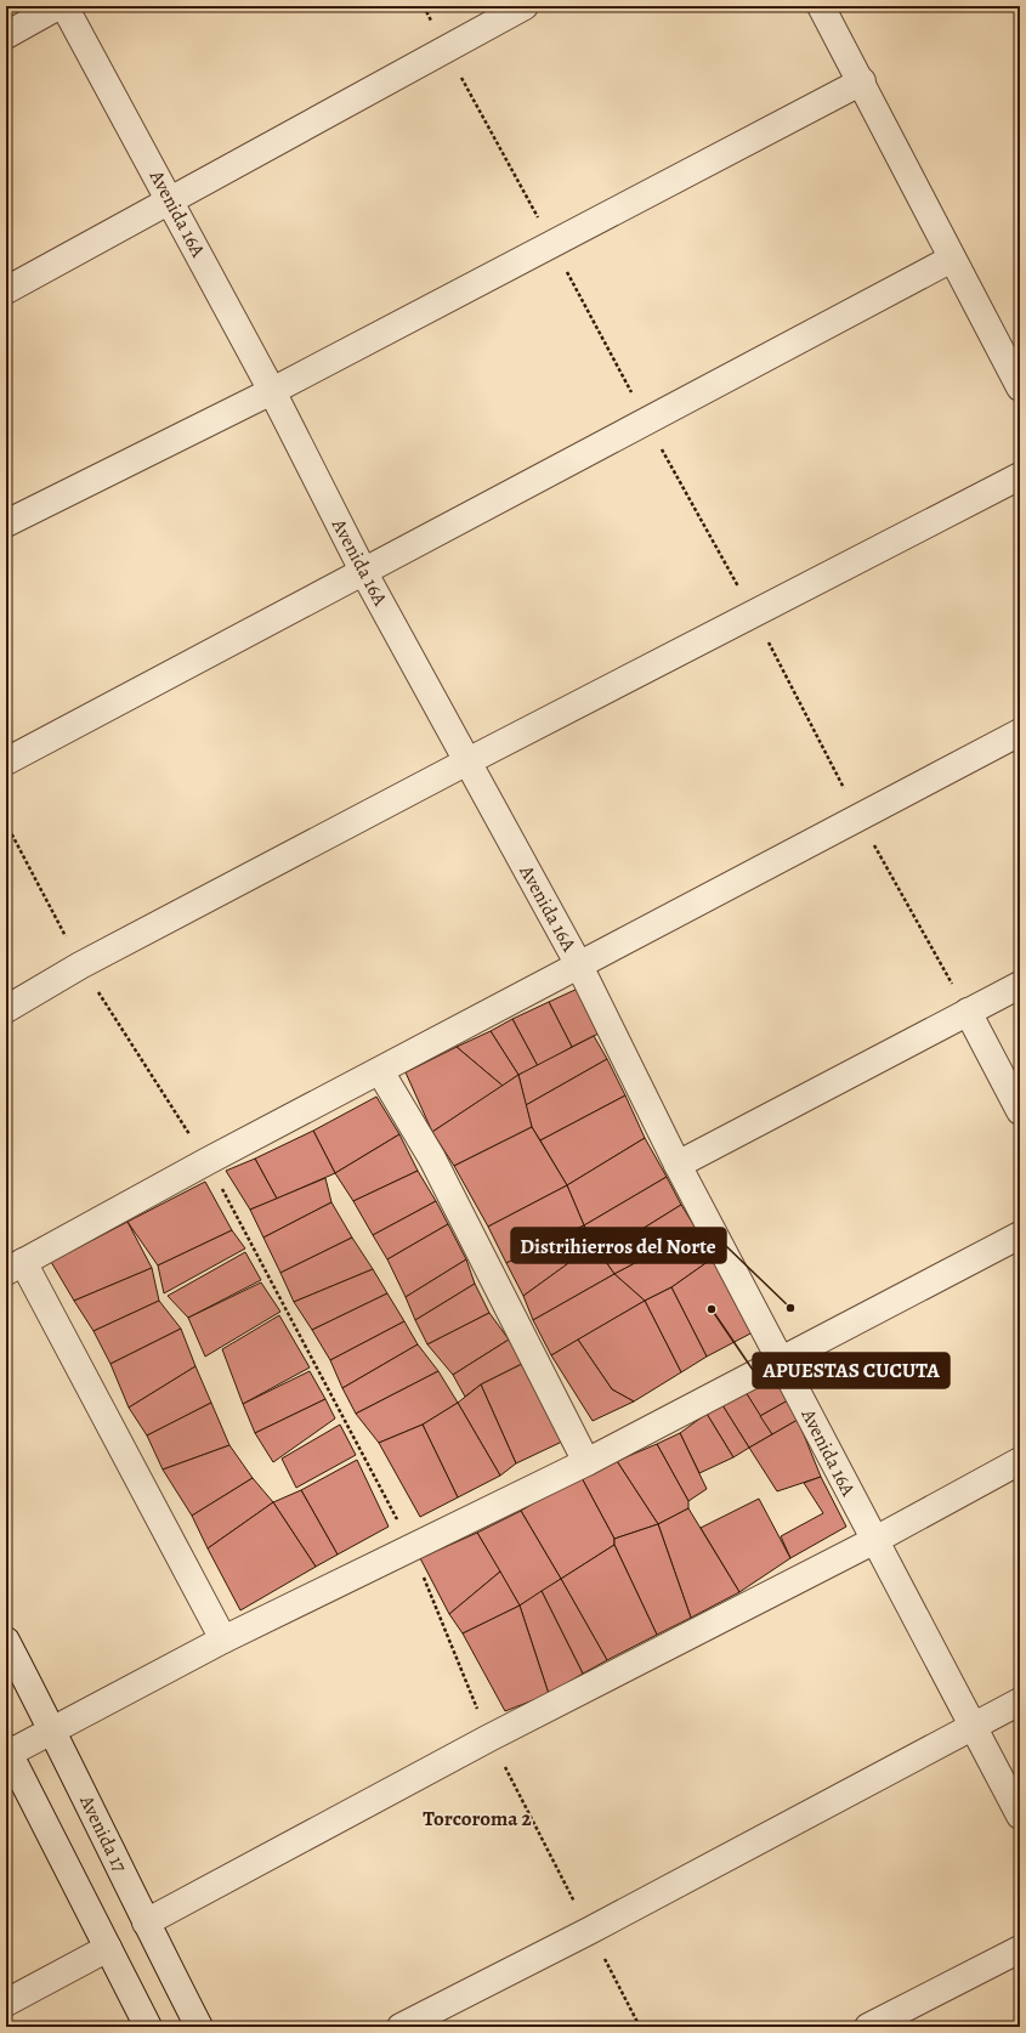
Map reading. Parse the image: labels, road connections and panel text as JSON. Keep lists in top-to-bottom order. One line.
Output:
{"streets":{"street":["Avenida 16A","Avenida 17"]},"districts":["Torcoroma 2"],"places":["Distrihierros del Norte","APUESTAS CUCUTA"]}
